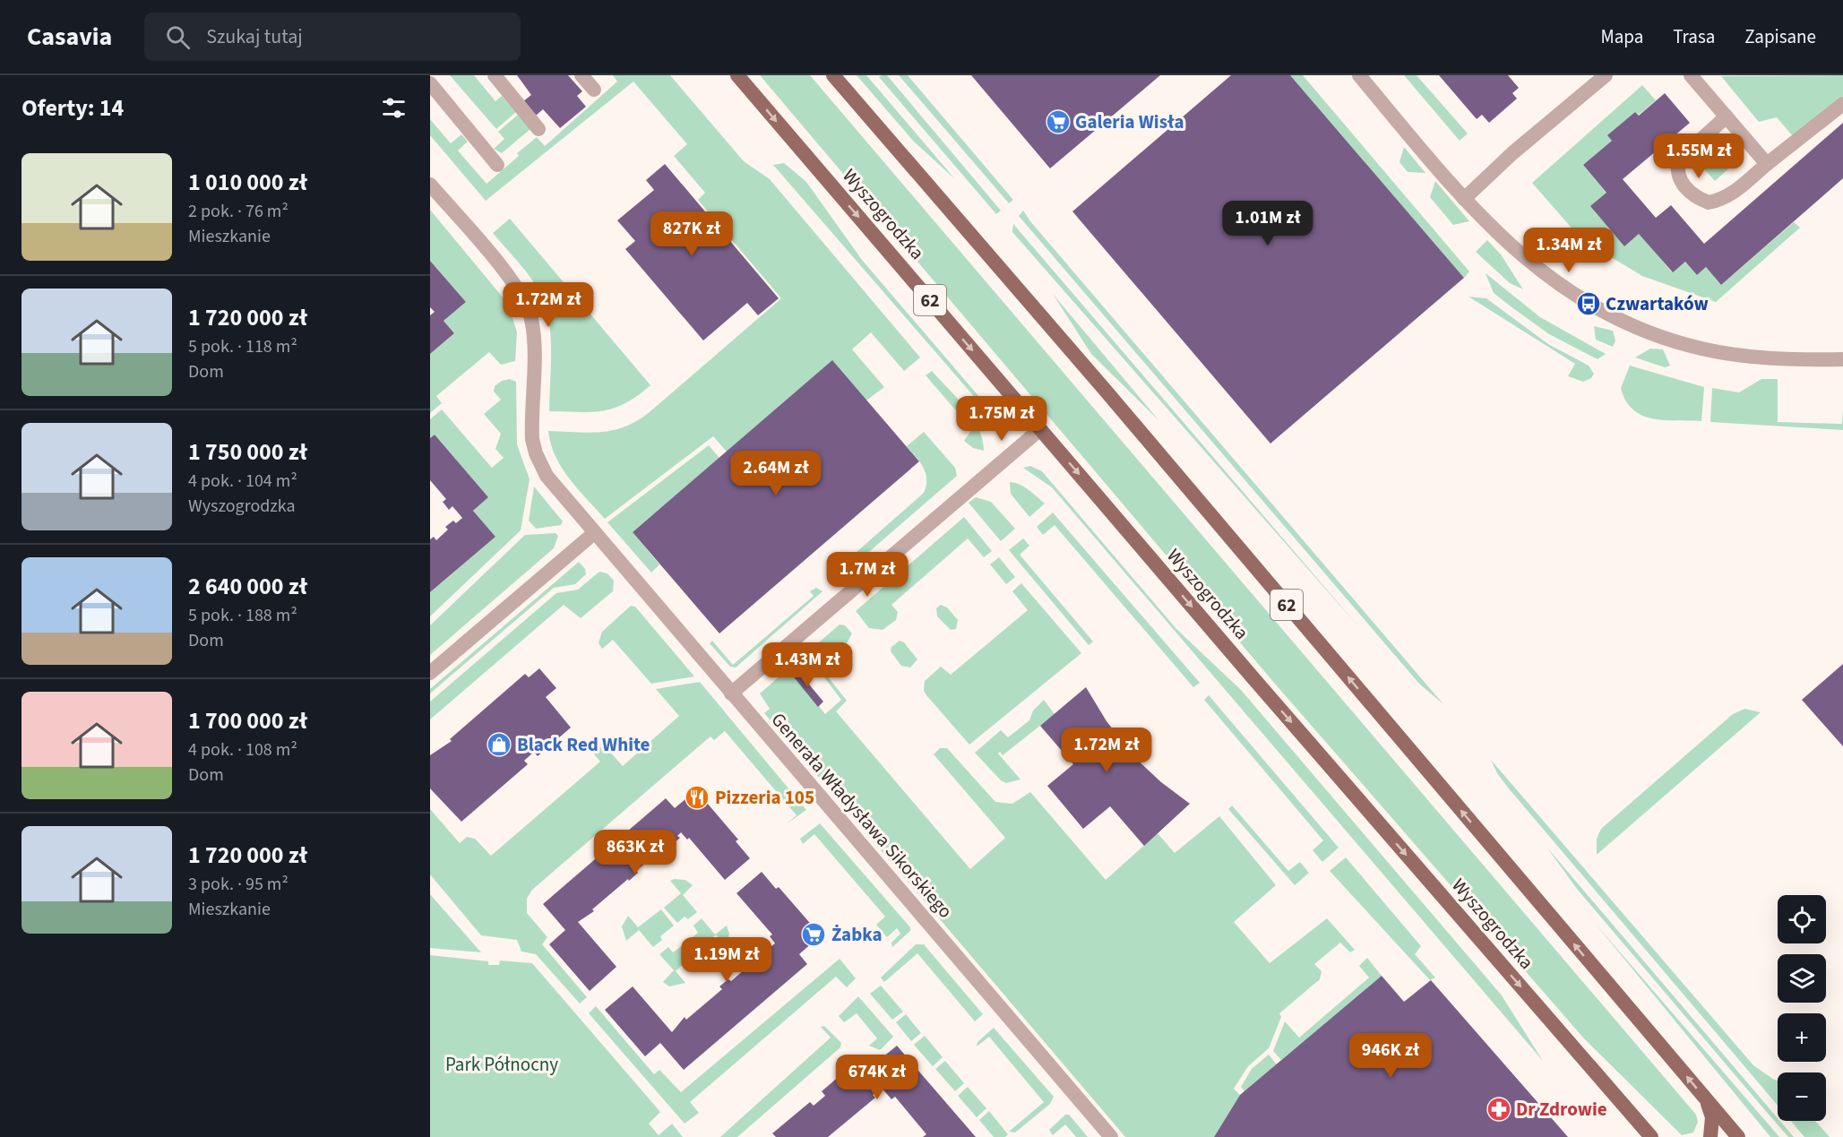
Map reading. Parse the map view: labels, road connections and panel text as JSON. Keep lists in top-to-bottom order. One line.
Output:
{"streets":{"main road":["Wyszogrodzka","62"],"street":["Generała Władysława Sikorskiego"]},"parks":["Park Północny"],"places":{"supermarket":["Galeria Wisła","Żabka"],"bus stop":["Czwartaków"],"shop":["Black Red White"],"restaurant":["Pizzeria 105"],"pharmacy":["Dr Zdrowie"]},"page":{"header":"Casavia","search":"Szukaj tutaj","nav":["Mapa","Trasa","Zapisane"],"heading":"Oferty: 14","price":["1.55M zł","1.01M zł","827K zł","1.34M zł","1.72M zł","1.75M zł","2.64M zł","1.7M zł","1.43M zł","1.72M zł","863K zł","1.19M zł","946K zł","674K zł"],"list":[{"name":"1 010 000 zł","note":"2 pok. · 76 m² · Mieszkanie"},{"name":"1 720 000 zł","note":"5 pok. · 118 m² · Dom"},{"name":"1 750 000 zł","note":"4 pok. · 104 m² · Wyszogrodzka"},{"name":"2 640 000 zł","note":"5 pok. · 188 m² · Dom"},{"name":"1 700 000 zł","note":"4 pok. · 108 m² · Dom"},{"name":"1 720 000 zł","note":"3 pok. · 95 m² · Mieszkanie"}],"map_buttons":["+","−"]}}
